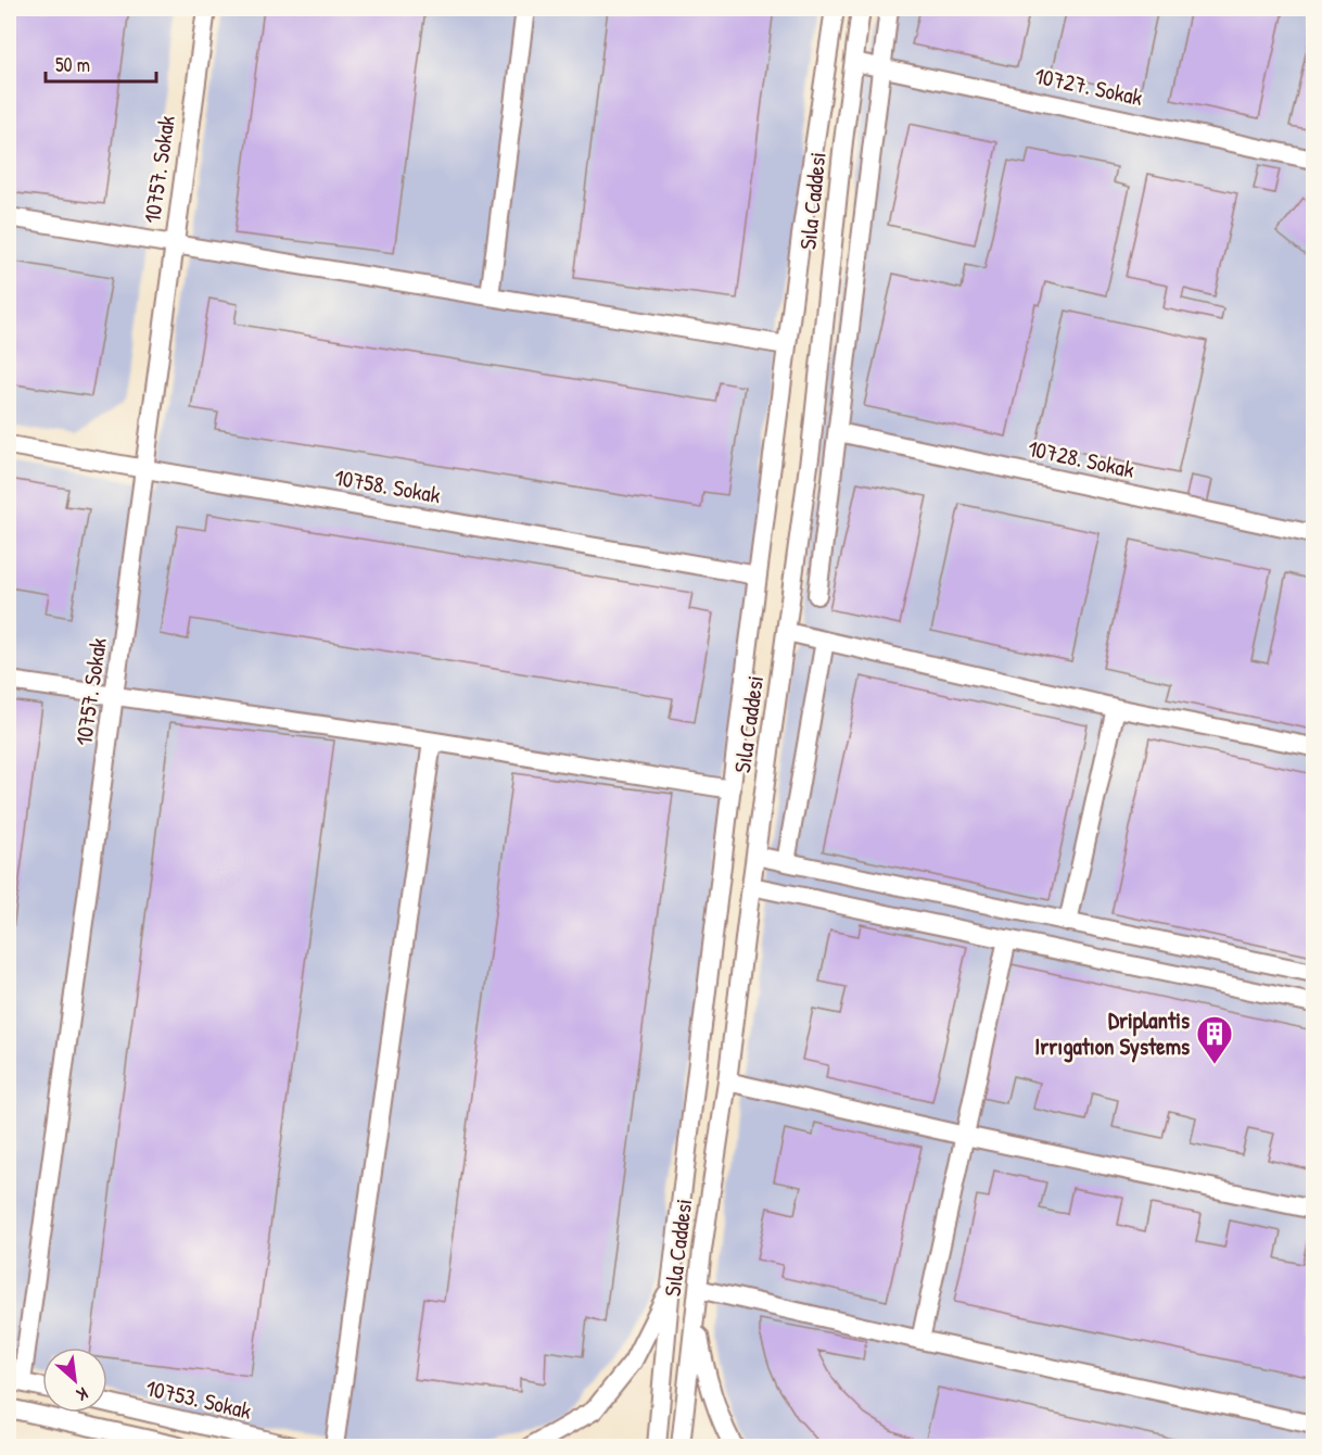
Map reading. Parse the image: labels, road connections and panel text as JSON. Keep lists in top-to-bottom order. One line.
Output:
{"streets":{"street":["10727. Sokak","10757. Sokak","Sıla Caddesi","10728. Sokak","10758. Sokak","10753. Sokak"]},"crossings":[["10727. Sokak","Sıla Caddesi"],["10757. Sokak","10758. Sokak"],["Sıla Caddesi","10758. Sokak"]],"places":{"building":["Driplantis Irrıgatıon Systems"]},"scale_bar":"50 m","north":"bottom right"}
